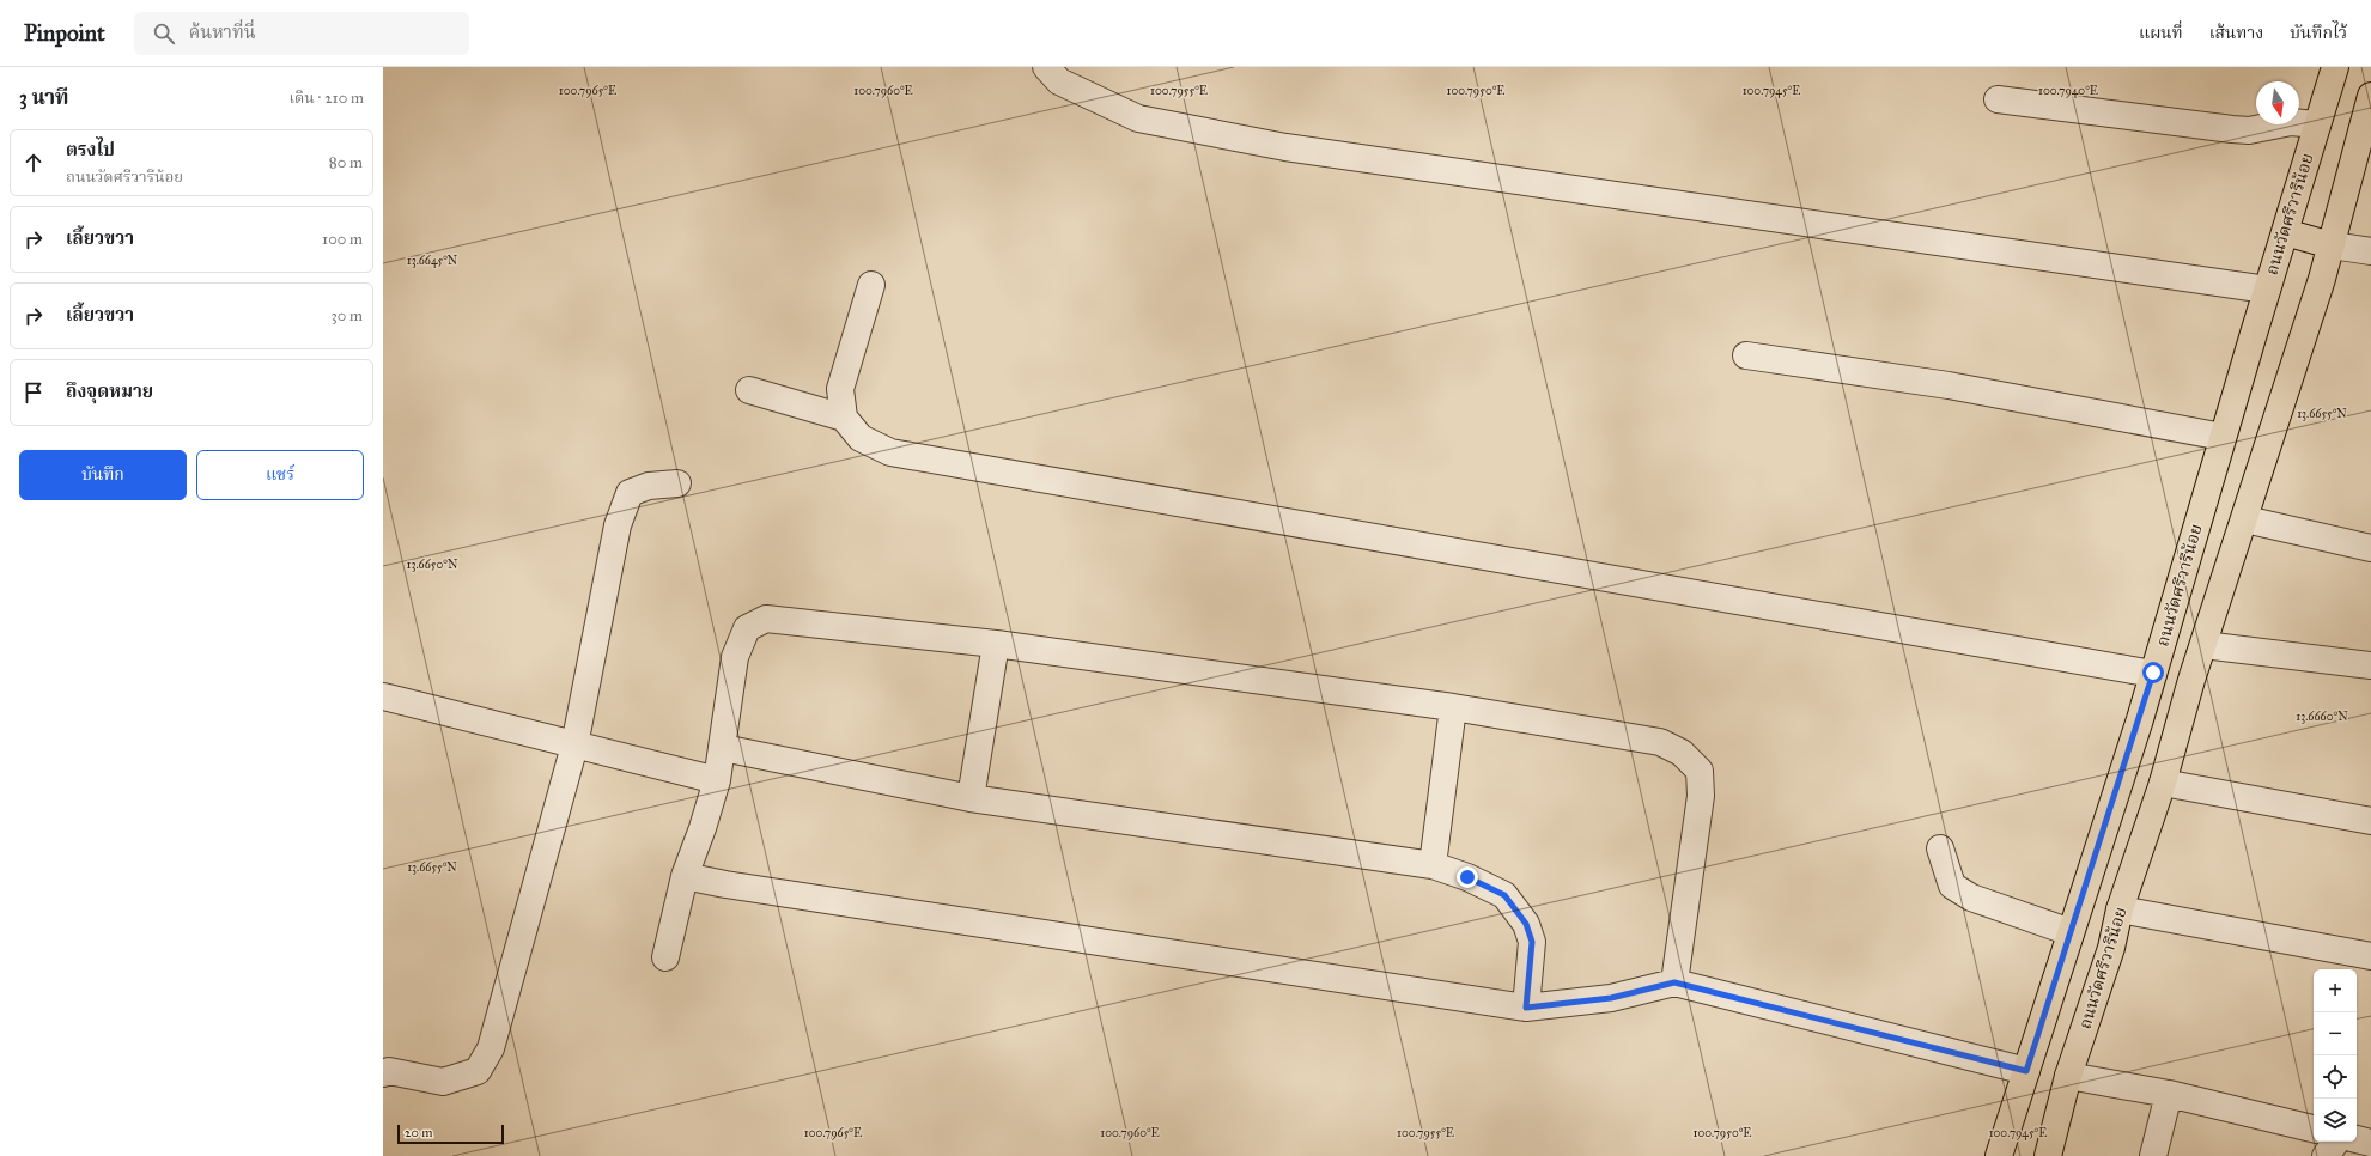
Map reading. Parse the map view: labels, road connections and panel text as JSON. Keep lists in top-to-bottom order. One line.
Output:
{"streets":{"main road":["ถนนวัดศรีวารีน้อย"]},"scale_bar":"20 m","north":"bottom","page":{"header":"Pinpoint","search":"ค้นหาที่นี่","nav":["แผนที่","เส้นทาง","บันทึกไว้"],"heading":["3 นาที","เดิน · 210 m"],"list":[["ตรงไป","ถนนวัดศรีวารีน้อย","80 m"],["เลี้ยวขวา","100 m"],["เลี้ยวขวา","30 m"],"ถึงจุดหมาย"],"buttons":["บันทึก","แชร์"],"map_buttons":["+","−"],"scale":"20 m"},"coordinates":["100.7965°E","100.7960°E","100.7955°E","100.7950°E","100.7945°E","100.7940°E","13.6645°N","13.6655°N","13.6650°N","13.6660°N"]}
